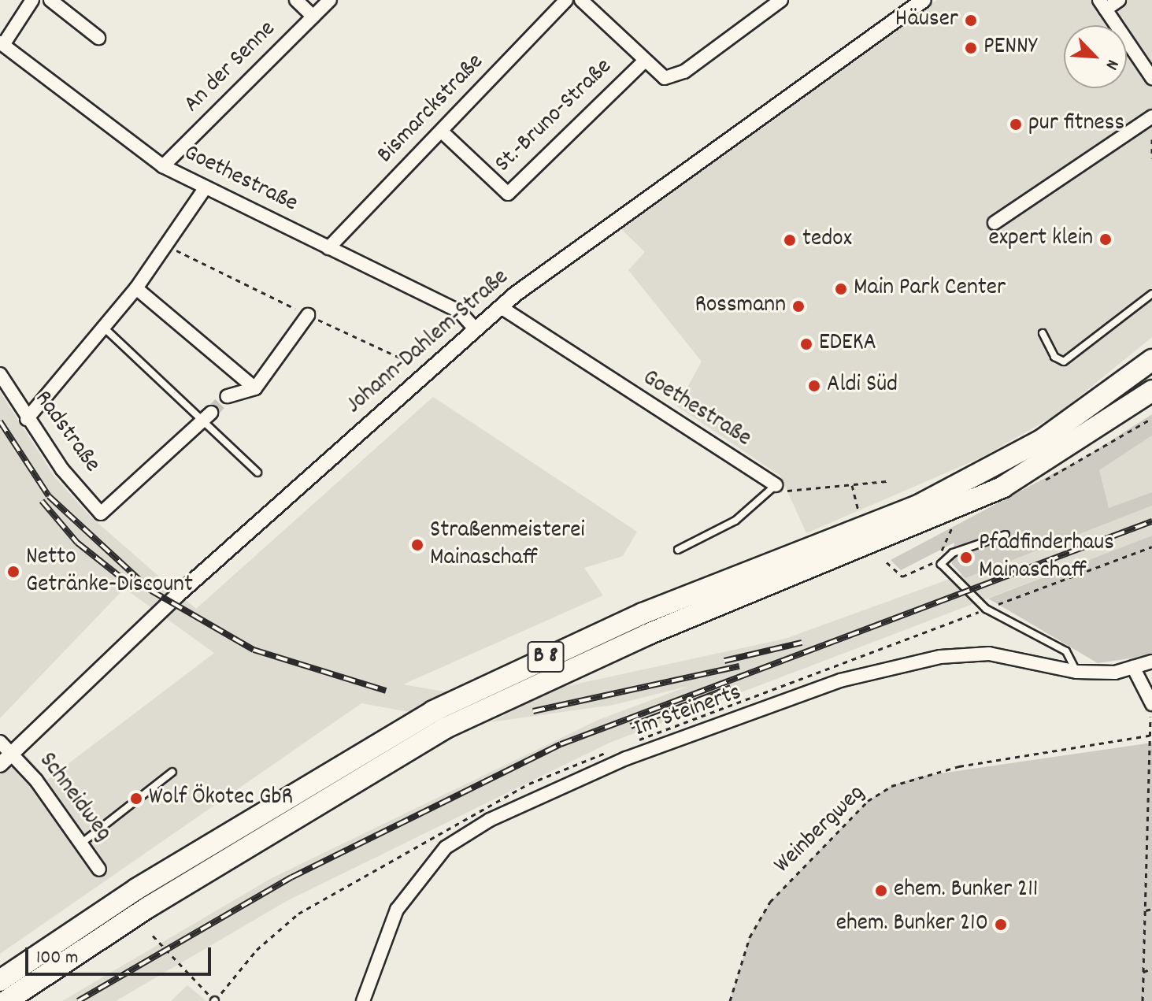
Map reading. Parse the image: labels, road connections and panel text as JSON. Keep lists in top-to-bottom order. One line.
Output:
{"streets":{"highway":["B 8"],"street":["An der Senne","Bismarckstraße","St.-Bruno-Straße","Goethestraße","Johann-Dahlem-Straße","Radstraße","Im Steinerts","Schneidweg"],"path":["Weinbergweg"]},"crossings":[["An der Senne","Goethestraße"],["Bismarckstraße","St.-Bruno-Straße"],["Bismarckstraße","Goethestraße"],["Goethestraße","Johann-Dahlem-Straße"],["Johann-Dahlem-Straße","Schneidweg"]],"places":["Häuser","PENNY","pur fitness","expert klein","tedox","Main Park Center","Rossmann","EDEKA","Aldi Süd","Straßenmeisterei Mainaschaff","Pfadfinderhaus Mainaschaff","Netto Getränke-Discount","Wolf Ökotec GbR","ehem. Bunker 211","ehem. Bunker 210"],"scale_bar":"100 m","north":"bottom right"}
